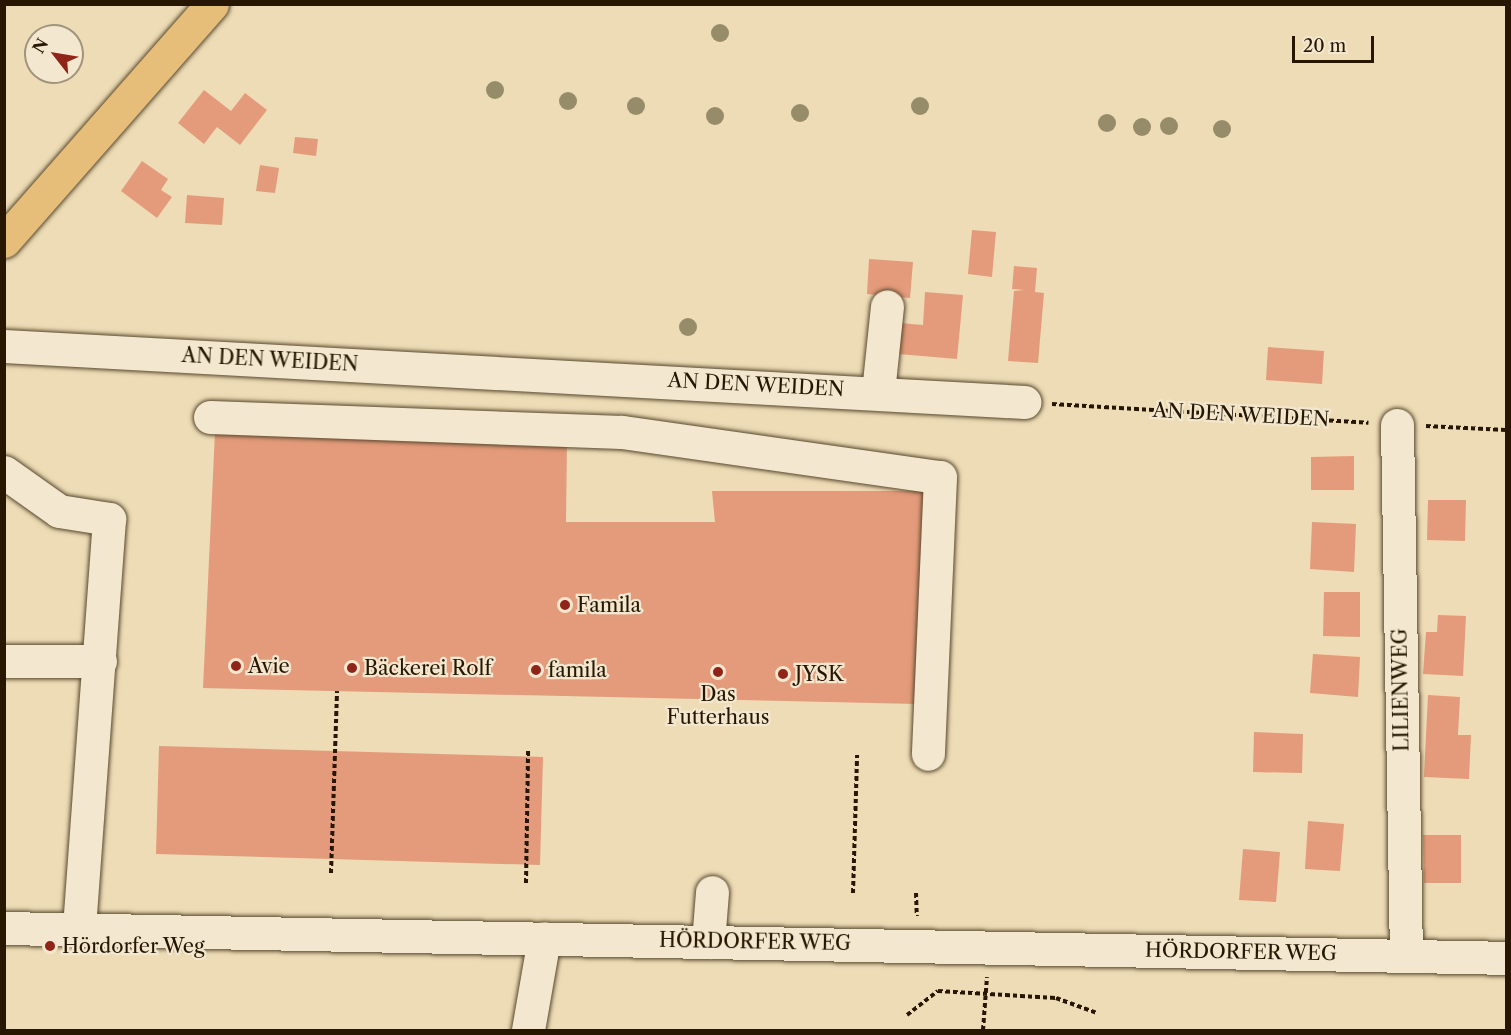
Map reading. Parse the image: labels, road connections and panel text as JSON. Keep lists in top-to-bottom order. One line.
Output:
{"streets":{"street":["AN DEN WEIDEN","LILIENWEG","HÖRDORFER WEG"]},"crossings":[["AN DEN WEIDEN","LILIENWEG"],["LILIENWEG","HÖRDORFER WEG"]],"places":["Famila","Avie","Bäckerei Rolf","famila","Das Futterhaus","JYSK","Hördorfer Weg"],"scale_bar":"20 m","north":"top left"}
